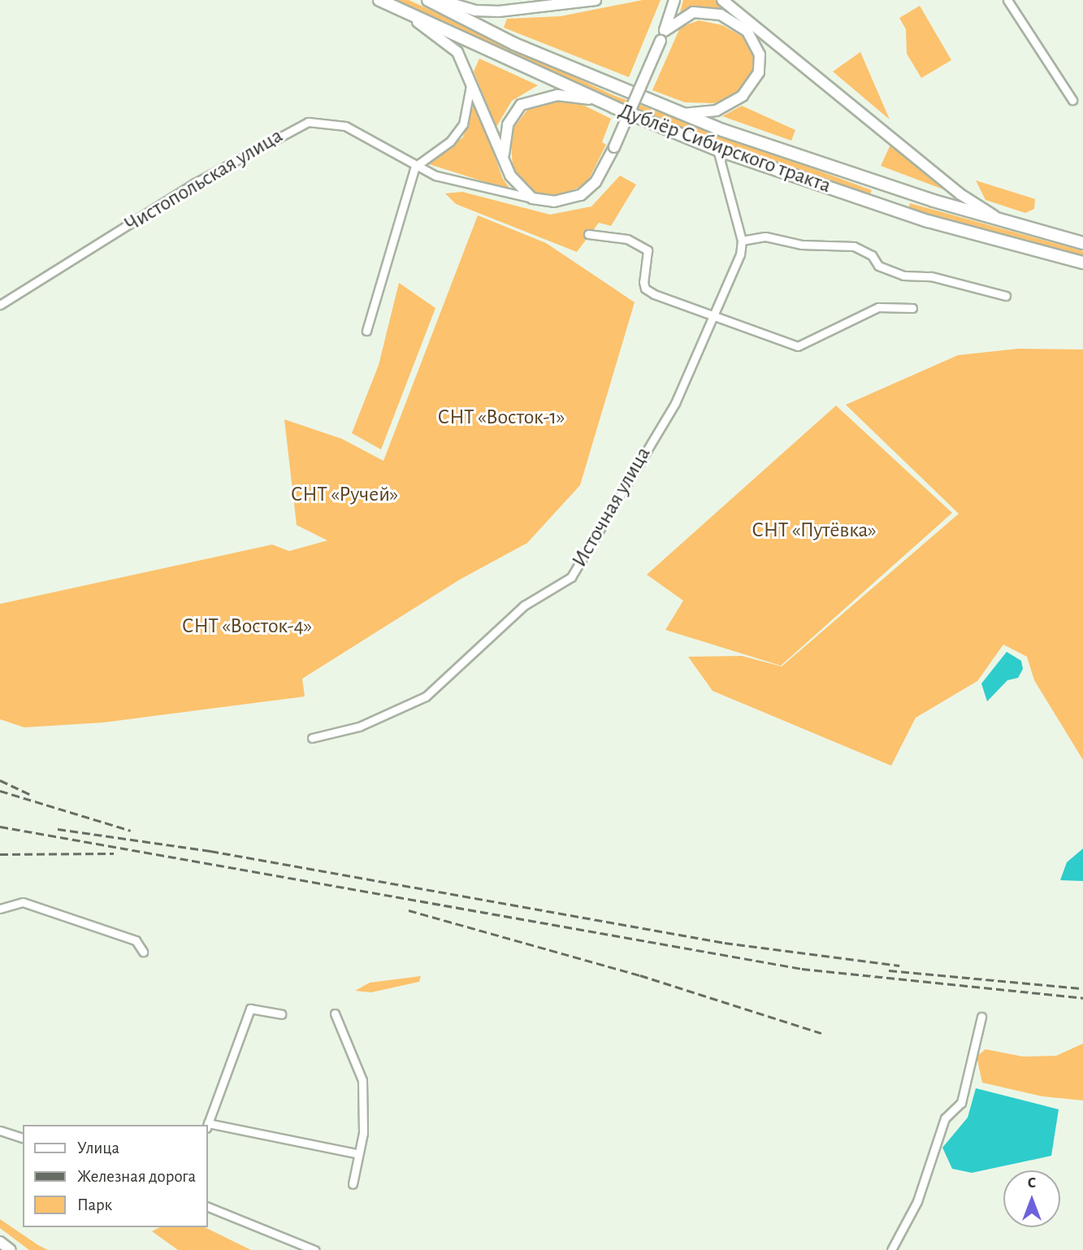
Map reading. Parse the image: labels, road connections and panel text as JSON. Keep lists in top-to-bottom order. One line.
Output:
{"streets":{"main road":["Дублёр Сибирского тракта"],"street":["Чистопольская улица","Источная улица"]},"parks":["СНТ «Восток-1»","СНТ «Ручей»","СНТ «Путёвка»","СНТ «Восток-4»"],"legend":["Улица","Железная дорога","Парк"],"north":"top"}
